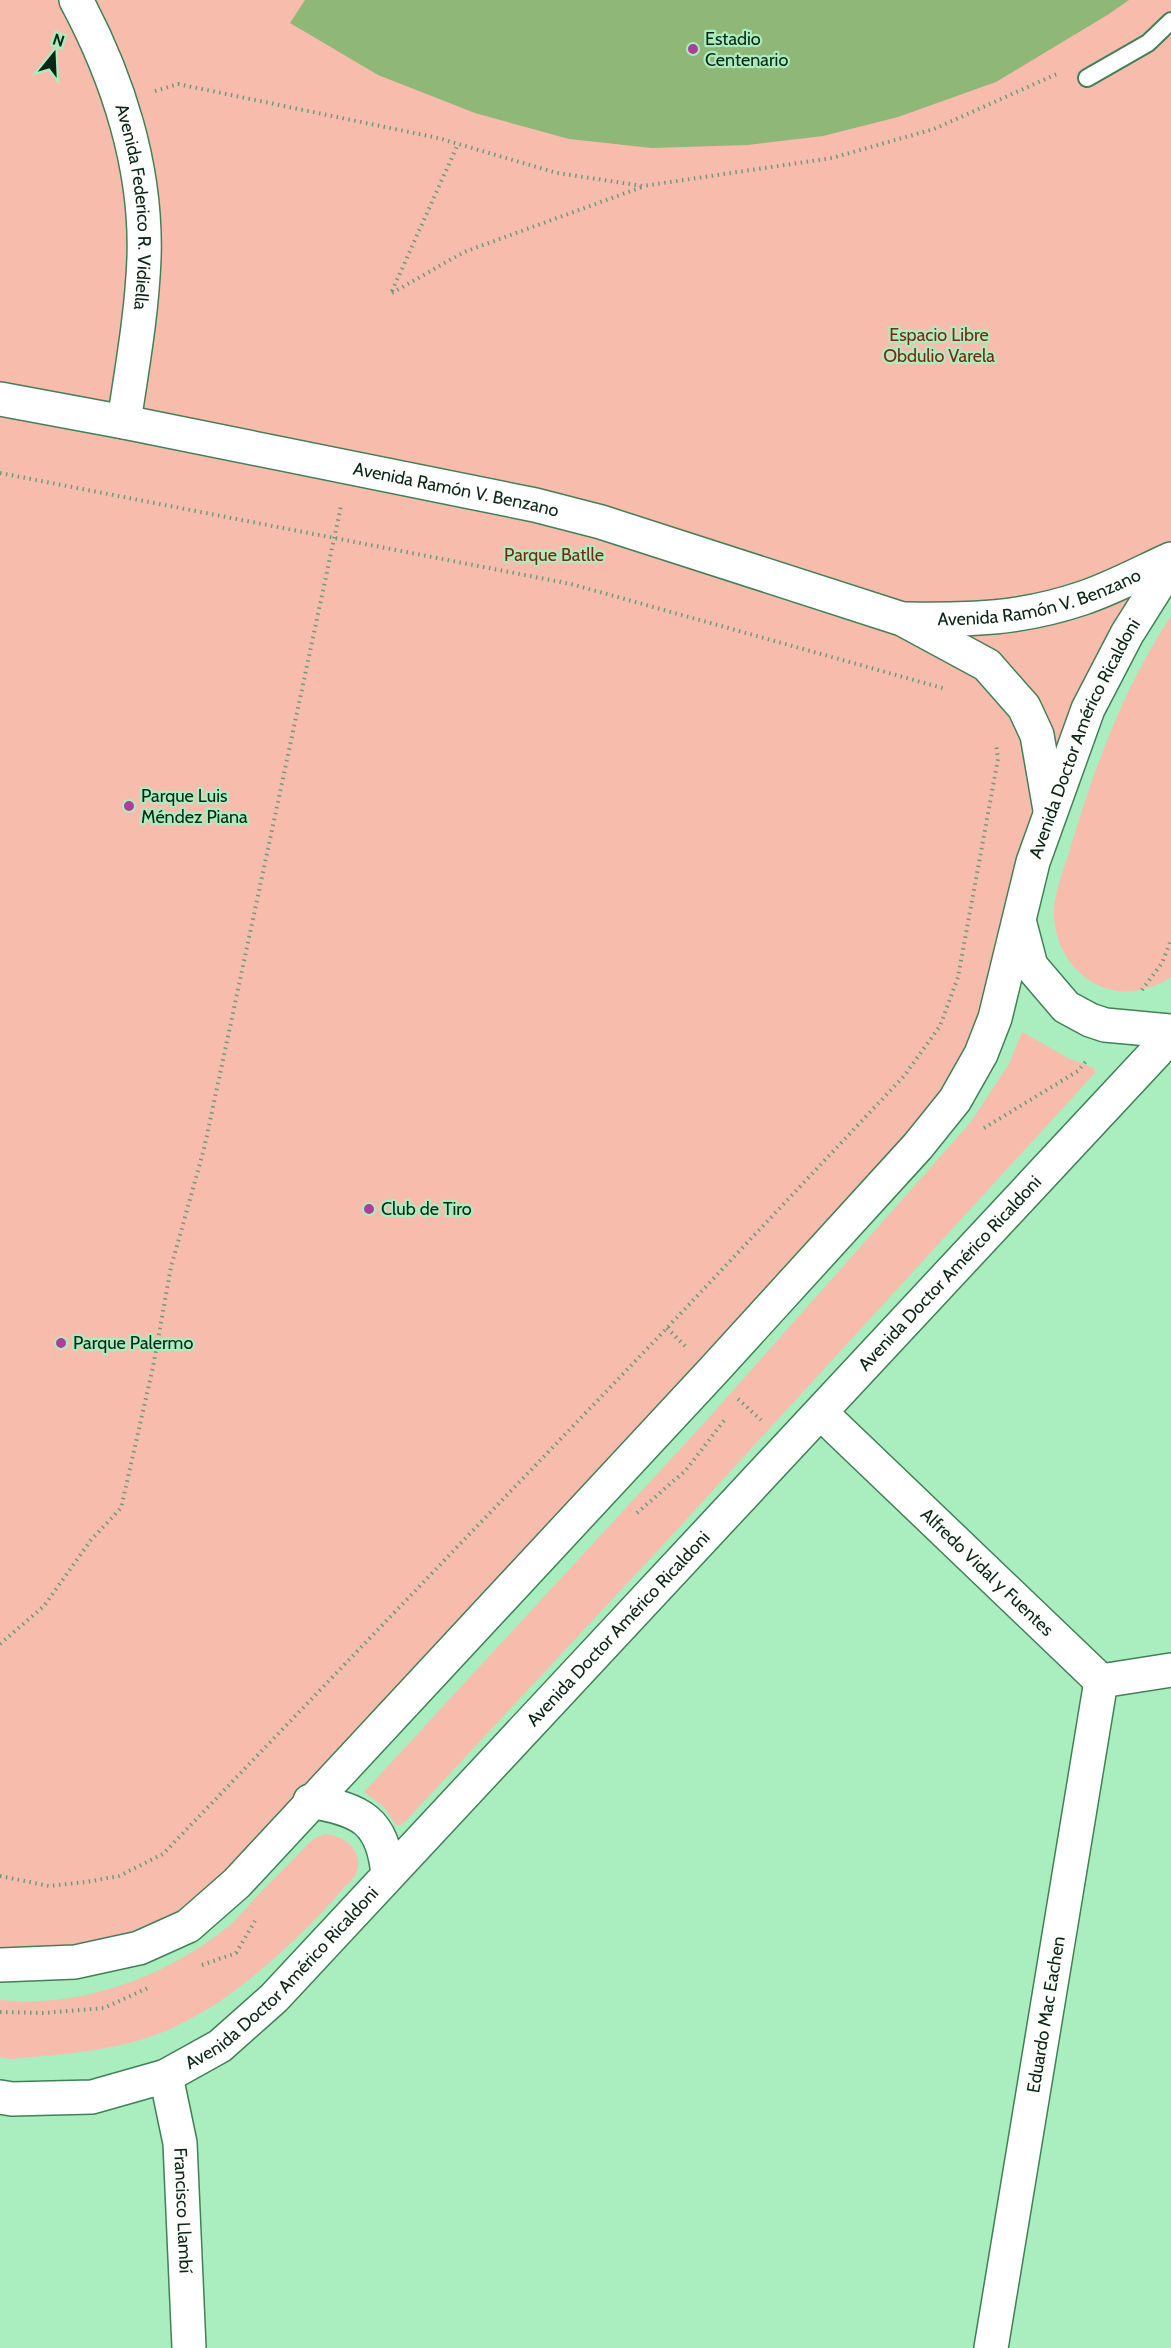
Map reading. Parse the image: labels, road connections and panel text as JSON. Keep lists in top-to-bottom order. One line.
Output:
{"streets":{"street":["Avenida Federico R. Vidiella","Avenida Ramón V. Benzano","Avenida Doctor Américo Ricaldoni","Alfredo Vidal y Fuentes","Eduardo Mac Eachen","Francisco Llambí"]},"crossings":[["Avenida Federico R. Vidiella","Avenida Ramón V. Benzano"],["Avenida Ramón V. Benzano","Avenida Doctor Américo Ricaldoni"],["Avenida Doctor Américo Ricaldoni","Alfredo Vidal y Fuentes"],["Avenida Doctor Américo Ricaldoni","Francisco Llambí"],["Alfredo Vidal y Fuentes","Eduardo Mac Eachen"]],"parks":["Espacio Libre Obdulio Varela","Parque Batlle"],"places":["Estadio Centenario","Parque Luis Méndez Piana","Club de Tiro","Parque Palermo"],"north":"top"}
